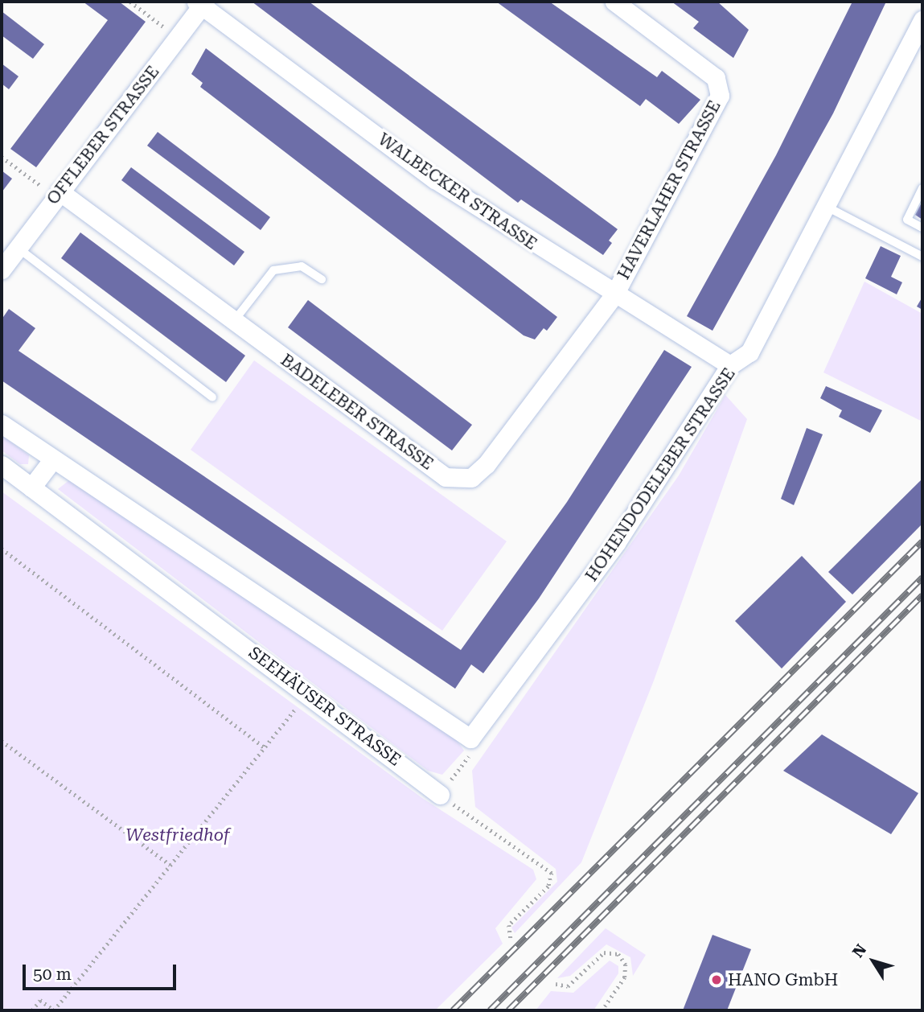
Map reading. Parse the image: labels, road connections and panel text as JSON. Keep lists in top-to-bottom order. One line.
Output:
{"streets":{"street":["OFFLEBER STRASSE","HAVERLAHER STRASSE","WALBECKER STRASSE","BADELEBER STRASSE","HOHENDODELEBER STRASSE","SEEHÄUSER STRASSE"]},"crossings":[["OFFLEBER STRASSE","WALBECKER STRASSE"],["OFFLEBER STRASSE","BADELEBER STRASSE"],["HAVERLAHER STRASSE","WALBECKER STRASSE"],["HAVERLAHER STRASSE","BADELEBER STRASSE"],["WALBECKER STRASSE","BADELEBER STRASSE"],["WALBECKER STRASSE","HOHENDODELEBER STRASSE"]],"parks":["Westfriedhof"],"places":["HANO GmbH"],"scale_bar":"50 m","north":"top left"}
